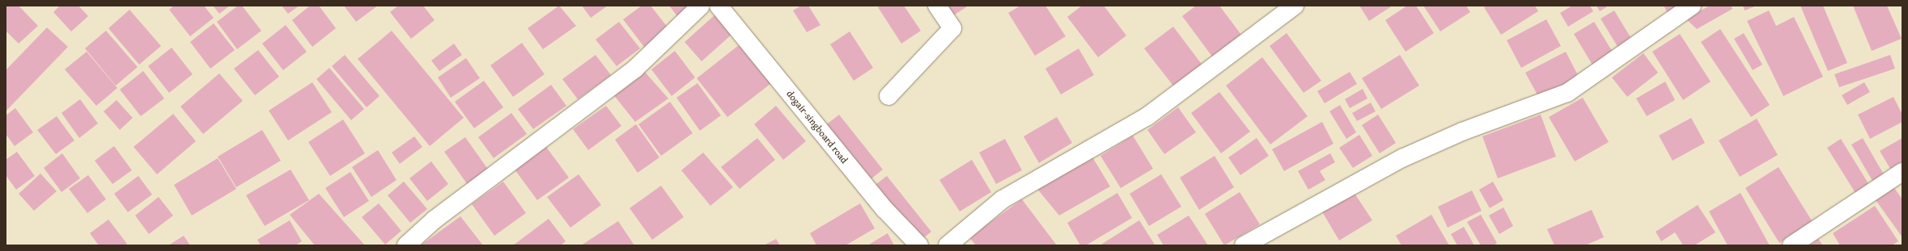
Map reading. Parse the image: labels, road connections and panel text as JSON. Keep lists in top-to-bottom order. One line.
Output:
{"streets":{"street":["dogair-singboard road"]}}
